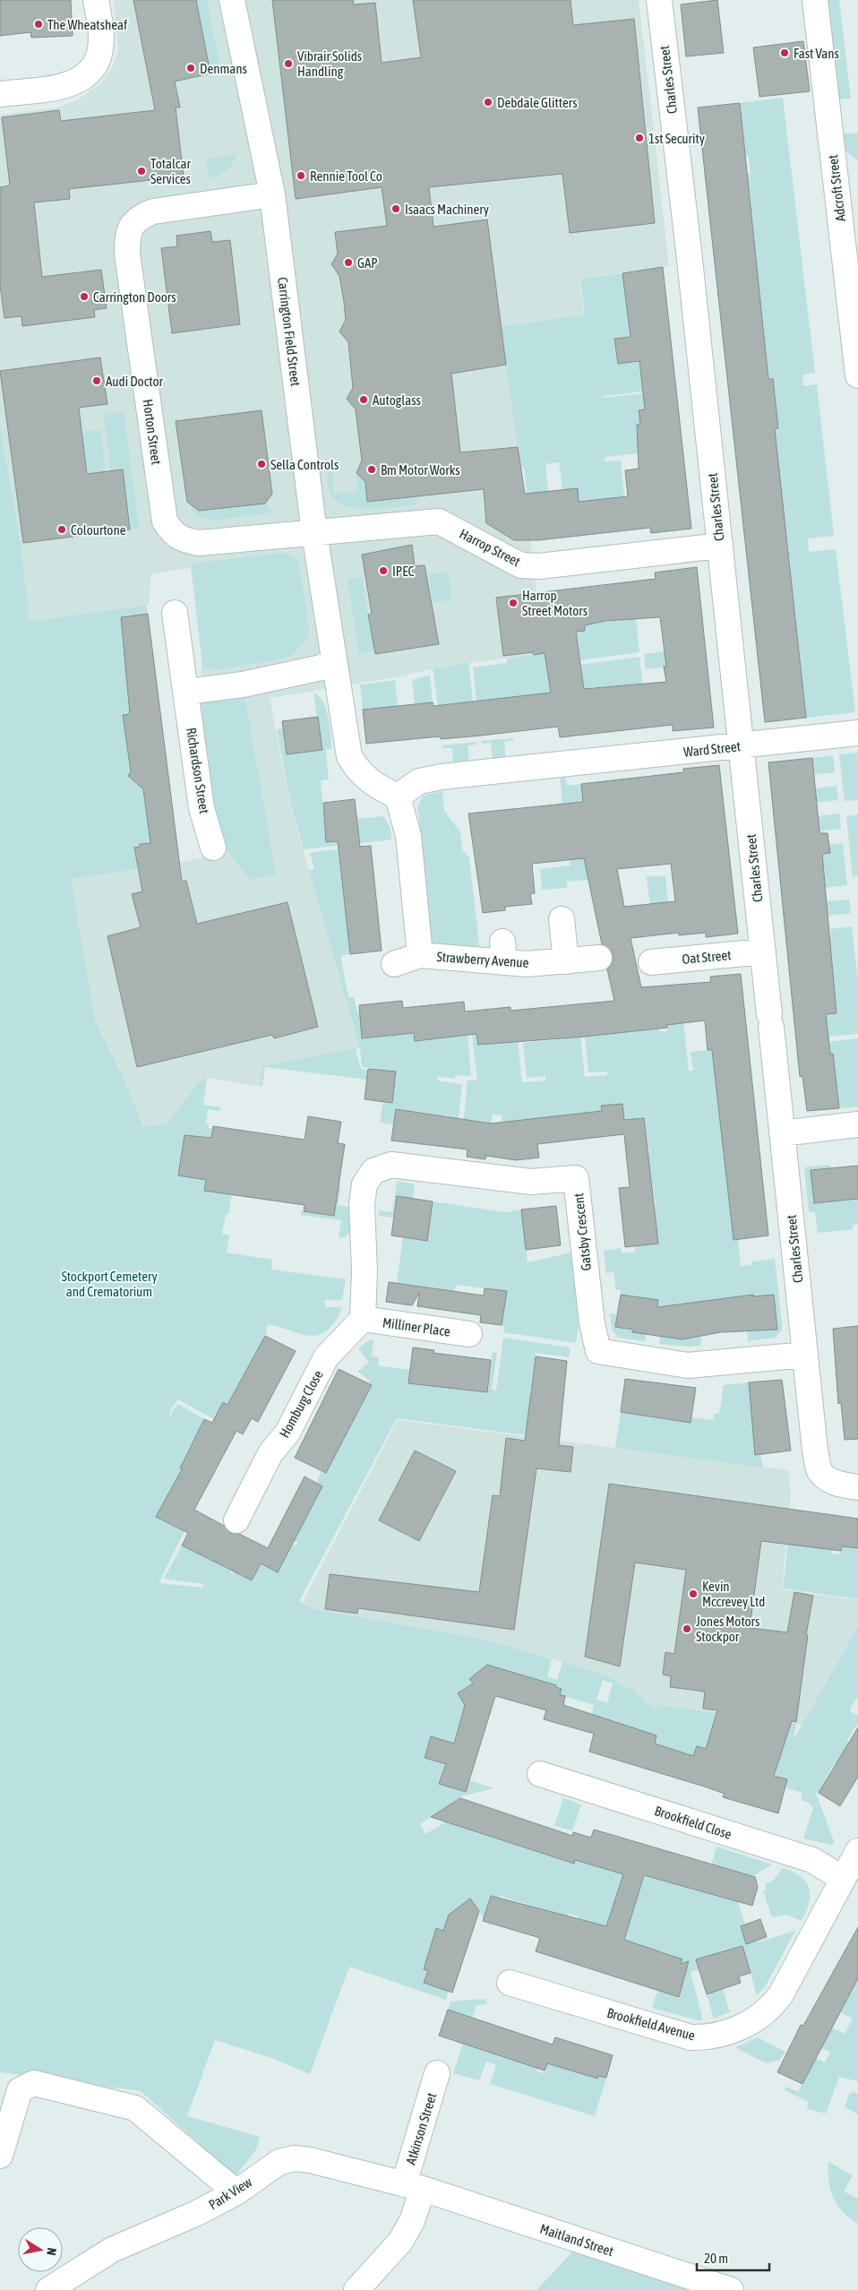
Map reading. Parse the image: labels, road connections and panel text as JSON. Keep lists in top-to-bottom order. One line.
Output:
{"streets":{"street":["Charles Street","Adcroft Street","Carrington Field Street","Horton Street","Harrop Street","Ward Street","Richardson Street","Oat Street","Strawberry Avenue","Gatsby Crescent","Milliner Place","Homburg Close","Brookfield Close","Brookfield Avenue","Atkinson Street","Park View","Maitland Street"]},"crossings":[["Charles Street","Harrop Street"],["Charles Street","Ward Street"],["Charles Street","Oat Street"],["Charles Street","Gatsby Crescent"],["Carrington Field Street","Horton Street"],["Carrington Field Street","Harrop Street"],["Horton Street","Harrop Street"],["Ward Street","Strawberry Avenue"],["Gatsby Crescent","Milliner Place"],["Gatsby Crescent","Homburg Close"],["Milliner Place","Homburg Close"],["Brookfield Close","Brookfield Avenue"],["Atkinson Street","Park View"],["Atkinson Street","Maitland Street"],["Park View","Maitland Street"]],"parks":["Stockport Cemetery and Crematorium"],"places":["The Wheatsheaf","Fast Vans","Vibrair Solids Handling","Denmans","Debdale Glitters","1st Security","Totalcar Services","Rennie Tool Co","Isaacs Machinery","GAP","Carrington Doors","Audi Doctor","Autoglass","Sella Controls","Bm Motor Works","Colourtone","IPEC","Harrop Street Motors","Kevin Mccrevey Ltd","Jones Motors Stockpor"],"scale_bar":"20 m","north":"right"}
